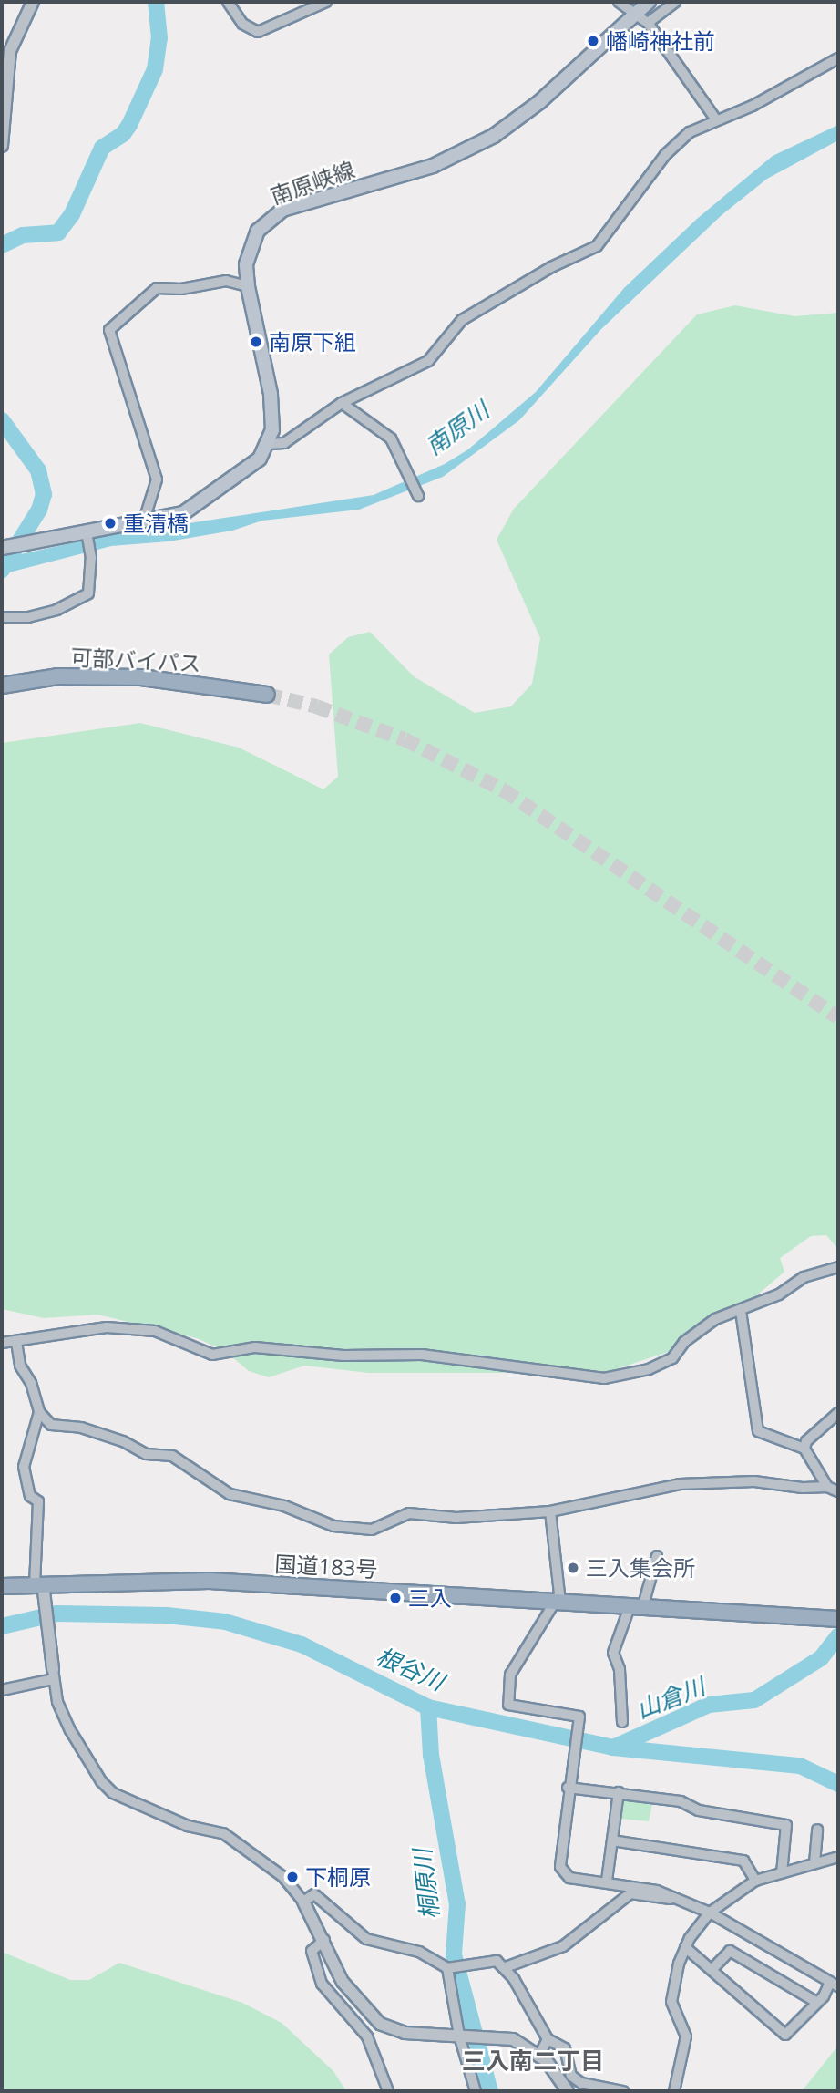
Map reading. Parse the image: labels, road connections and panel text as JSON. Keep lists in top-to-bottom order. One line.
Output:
{"streets":{"highway":["可部バイパス","国道183号"],"main road":["南原峡線"]},"districts":["三入南二丁目"],"water":["南原川","根谷川","山倉川","桐原川"],"places":["幡崎神社前","南原下組","重清橋","三入集会所","三入","下桐原"]}
